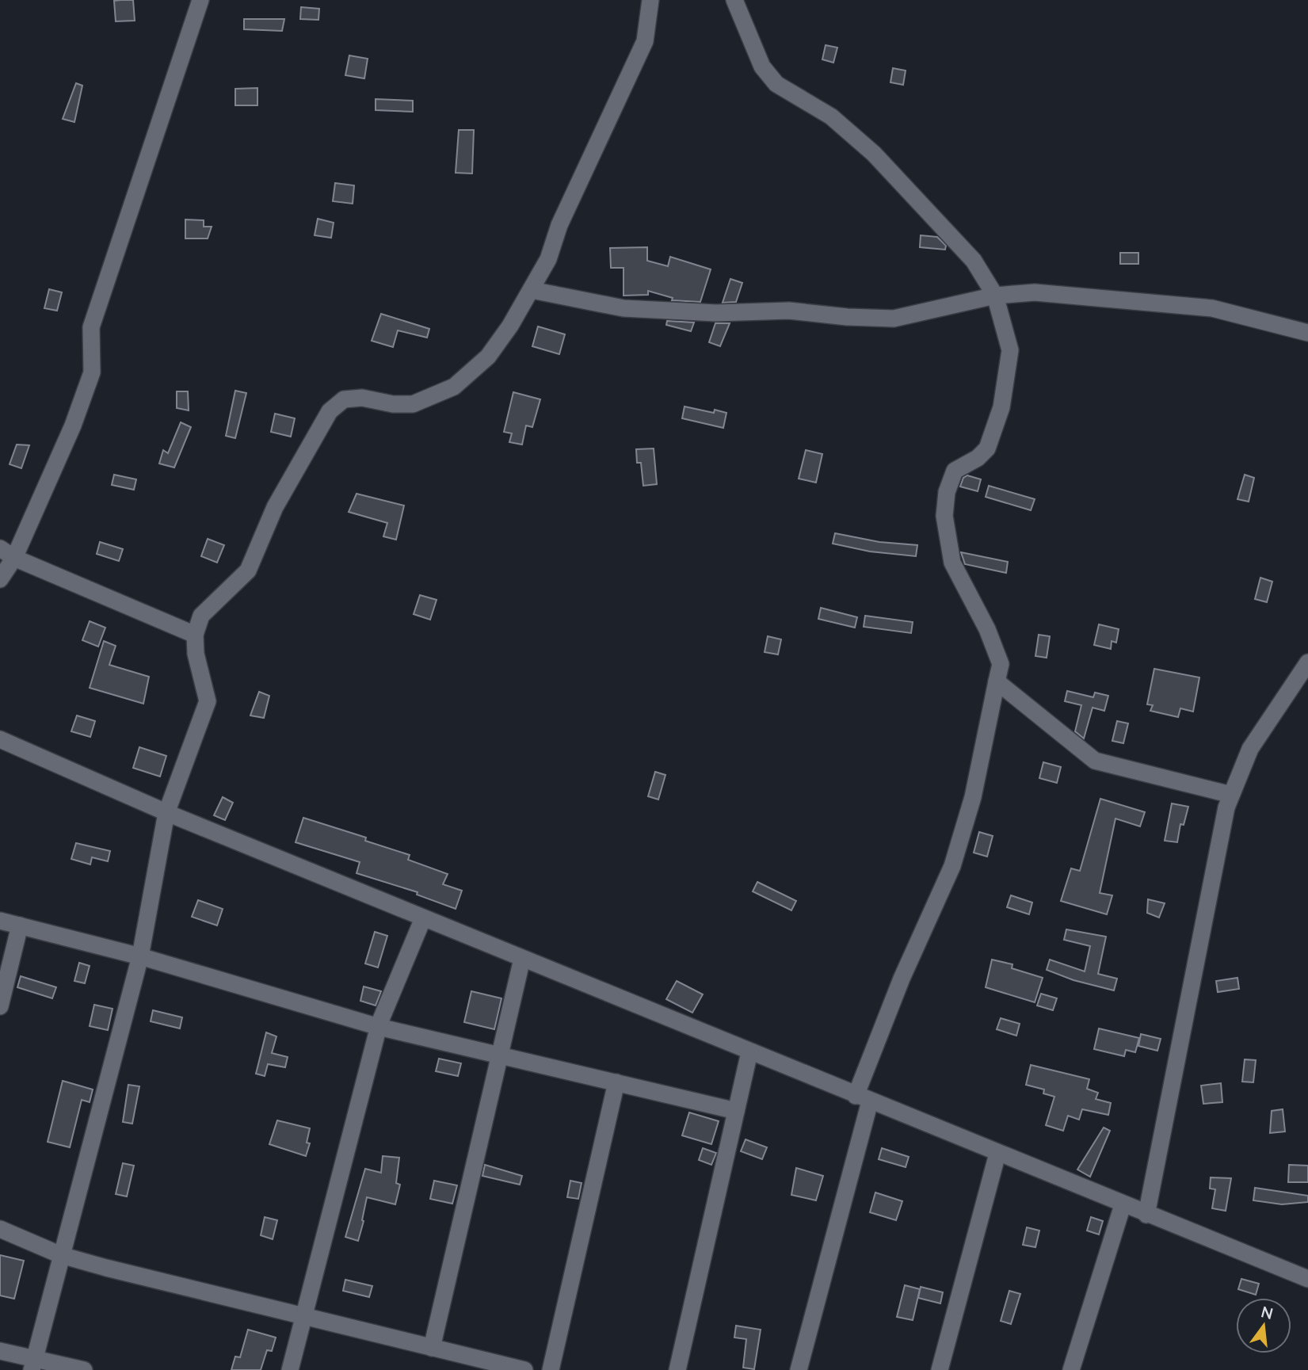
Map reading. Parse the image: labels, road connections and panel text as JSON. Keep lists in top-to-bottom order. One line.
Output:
{"north":"top"}
